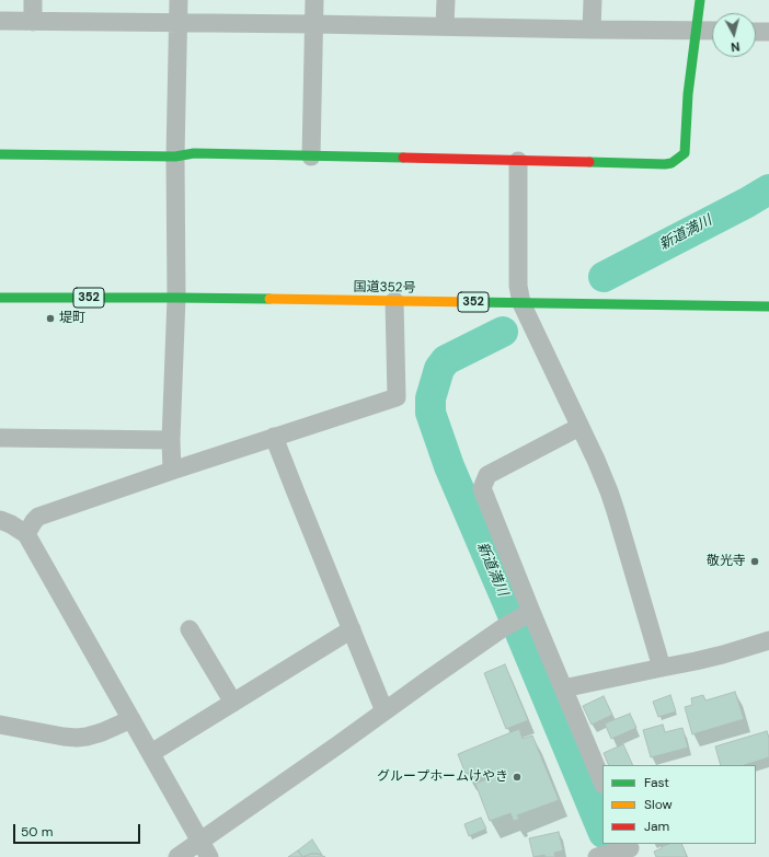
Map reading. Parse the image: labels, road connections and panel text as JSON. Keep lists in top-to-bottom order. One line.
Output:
{"streets":{"main road":["国道352号","352"]},"water":["新道満川"],"places":["堤町","敬光寺","グループホームけやき"],"legend":["Fast","Slow","Jam"],"scale_bar":"50 m","north":"bottom"}
